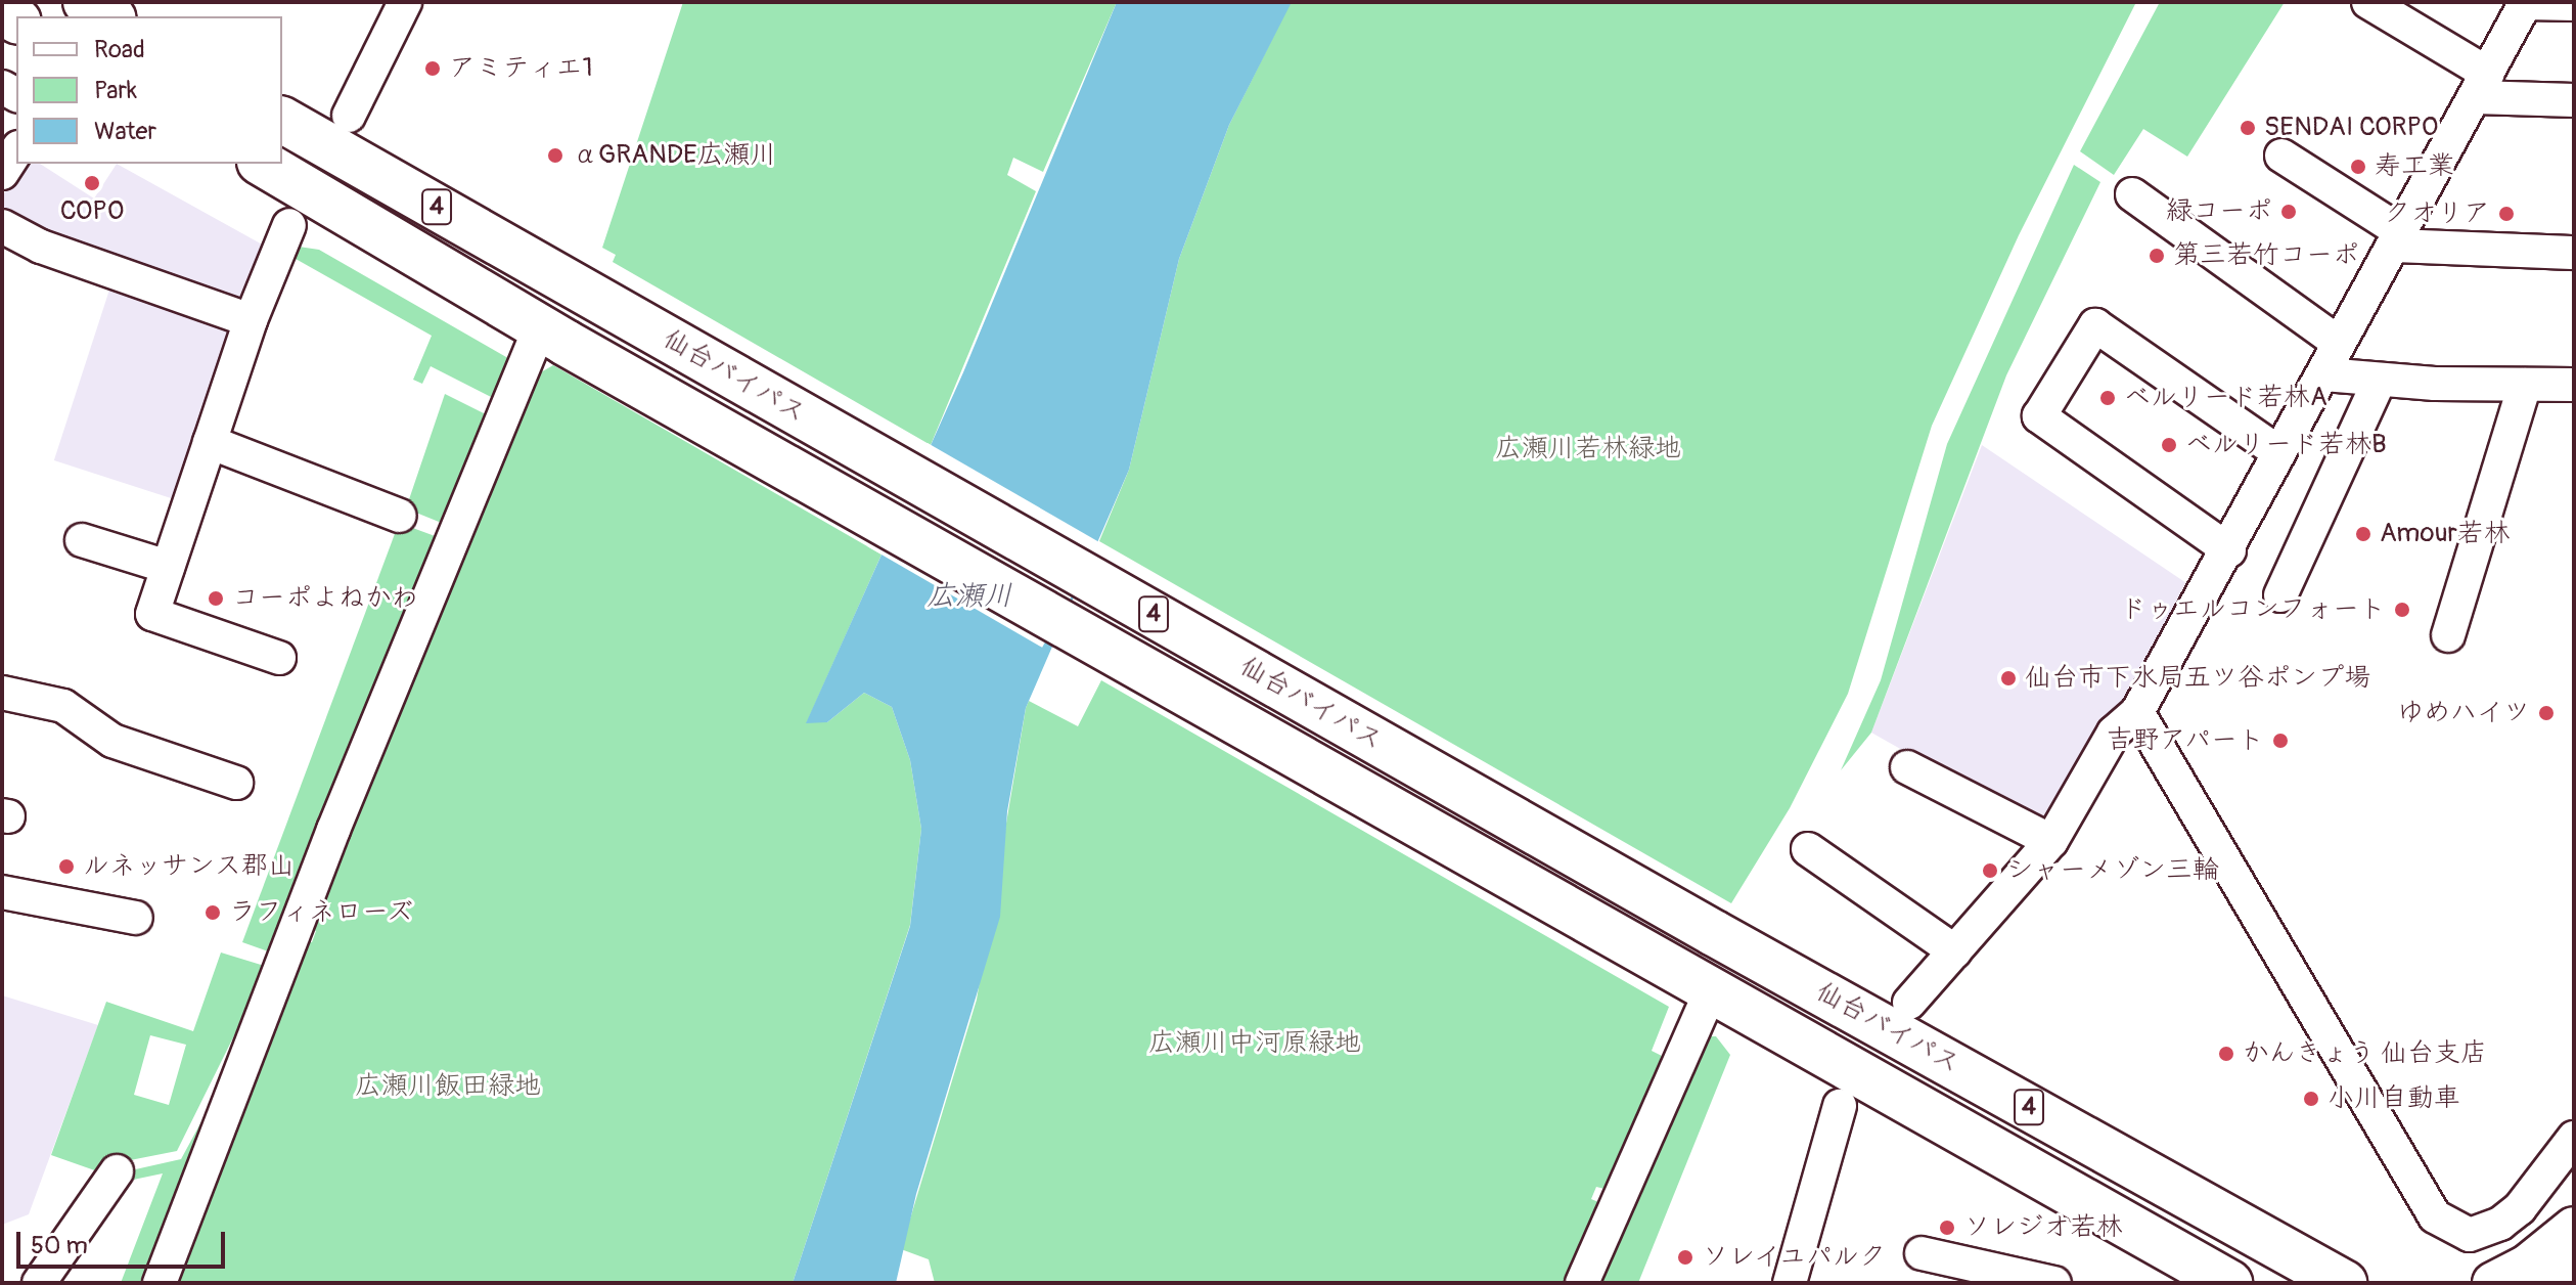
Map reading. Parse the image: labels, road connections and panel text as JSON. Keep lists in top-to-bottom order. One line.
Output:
{"streets":{"highway":["4","仙台バイパス"]},"water":["広瀬川"],"parks":["広瀬川若林緑地","広瀬川中河原緑地","広瀬川飯田緑地"],"places":["アミティエ1","SENDAI CORPO","αGRANDE広瀬川","寿工業","COPO","緑コーポ","クオリア","第三若竹コーポ","ベルリード若林A","ベルリード若林B","Amour若林","コーポよねかわ","ドゥエルコンフォート","仙台市下水局五ツ谷ポンプ場","ゆめハイツ","吉野アパート","ルネッサンス郡山","シャーメゾン三輪","ラフィネローズ","かんきょう 仙台支店","小川自動車","ソレジオ若林","ソレイユパルク"],"legend":["Road","Park","Water"],"scale_bar":"50 m"}
